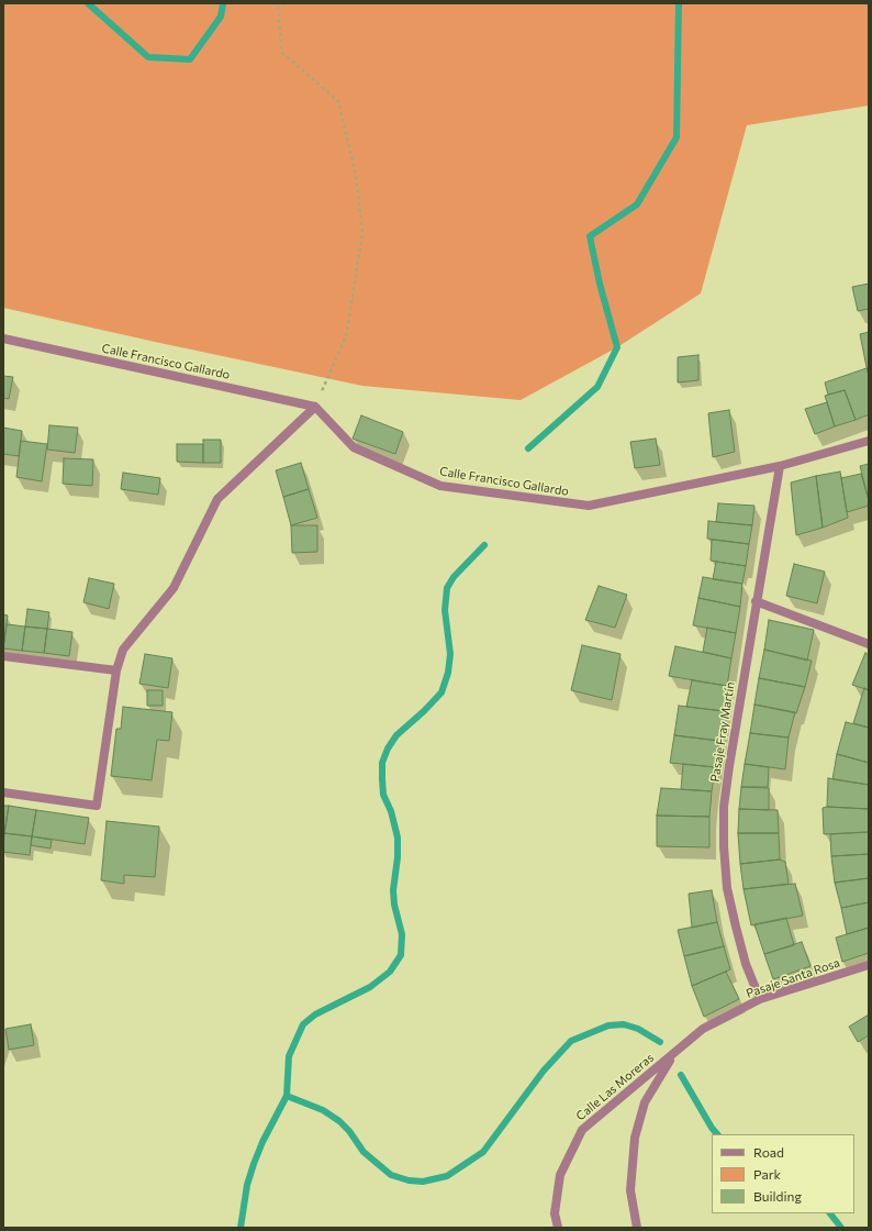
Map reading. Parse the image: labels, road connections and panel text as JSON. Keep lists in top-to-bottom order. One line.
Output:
{"streets":{"street":["Calle Francisco Gallardo","Pasaje Fray Martín","Pasaje Santa Rosa","Calle Las Moreras"]},"crossings":[["Calle Francisco Gallardo","Pasaje Fray Martín"],["Pasaje Fray Martín","Pasaje Santa Rosa"],["Pasaje Santa Rosa","Calle Las Moreras"]],"legend":["Road","Park","Building"]}
